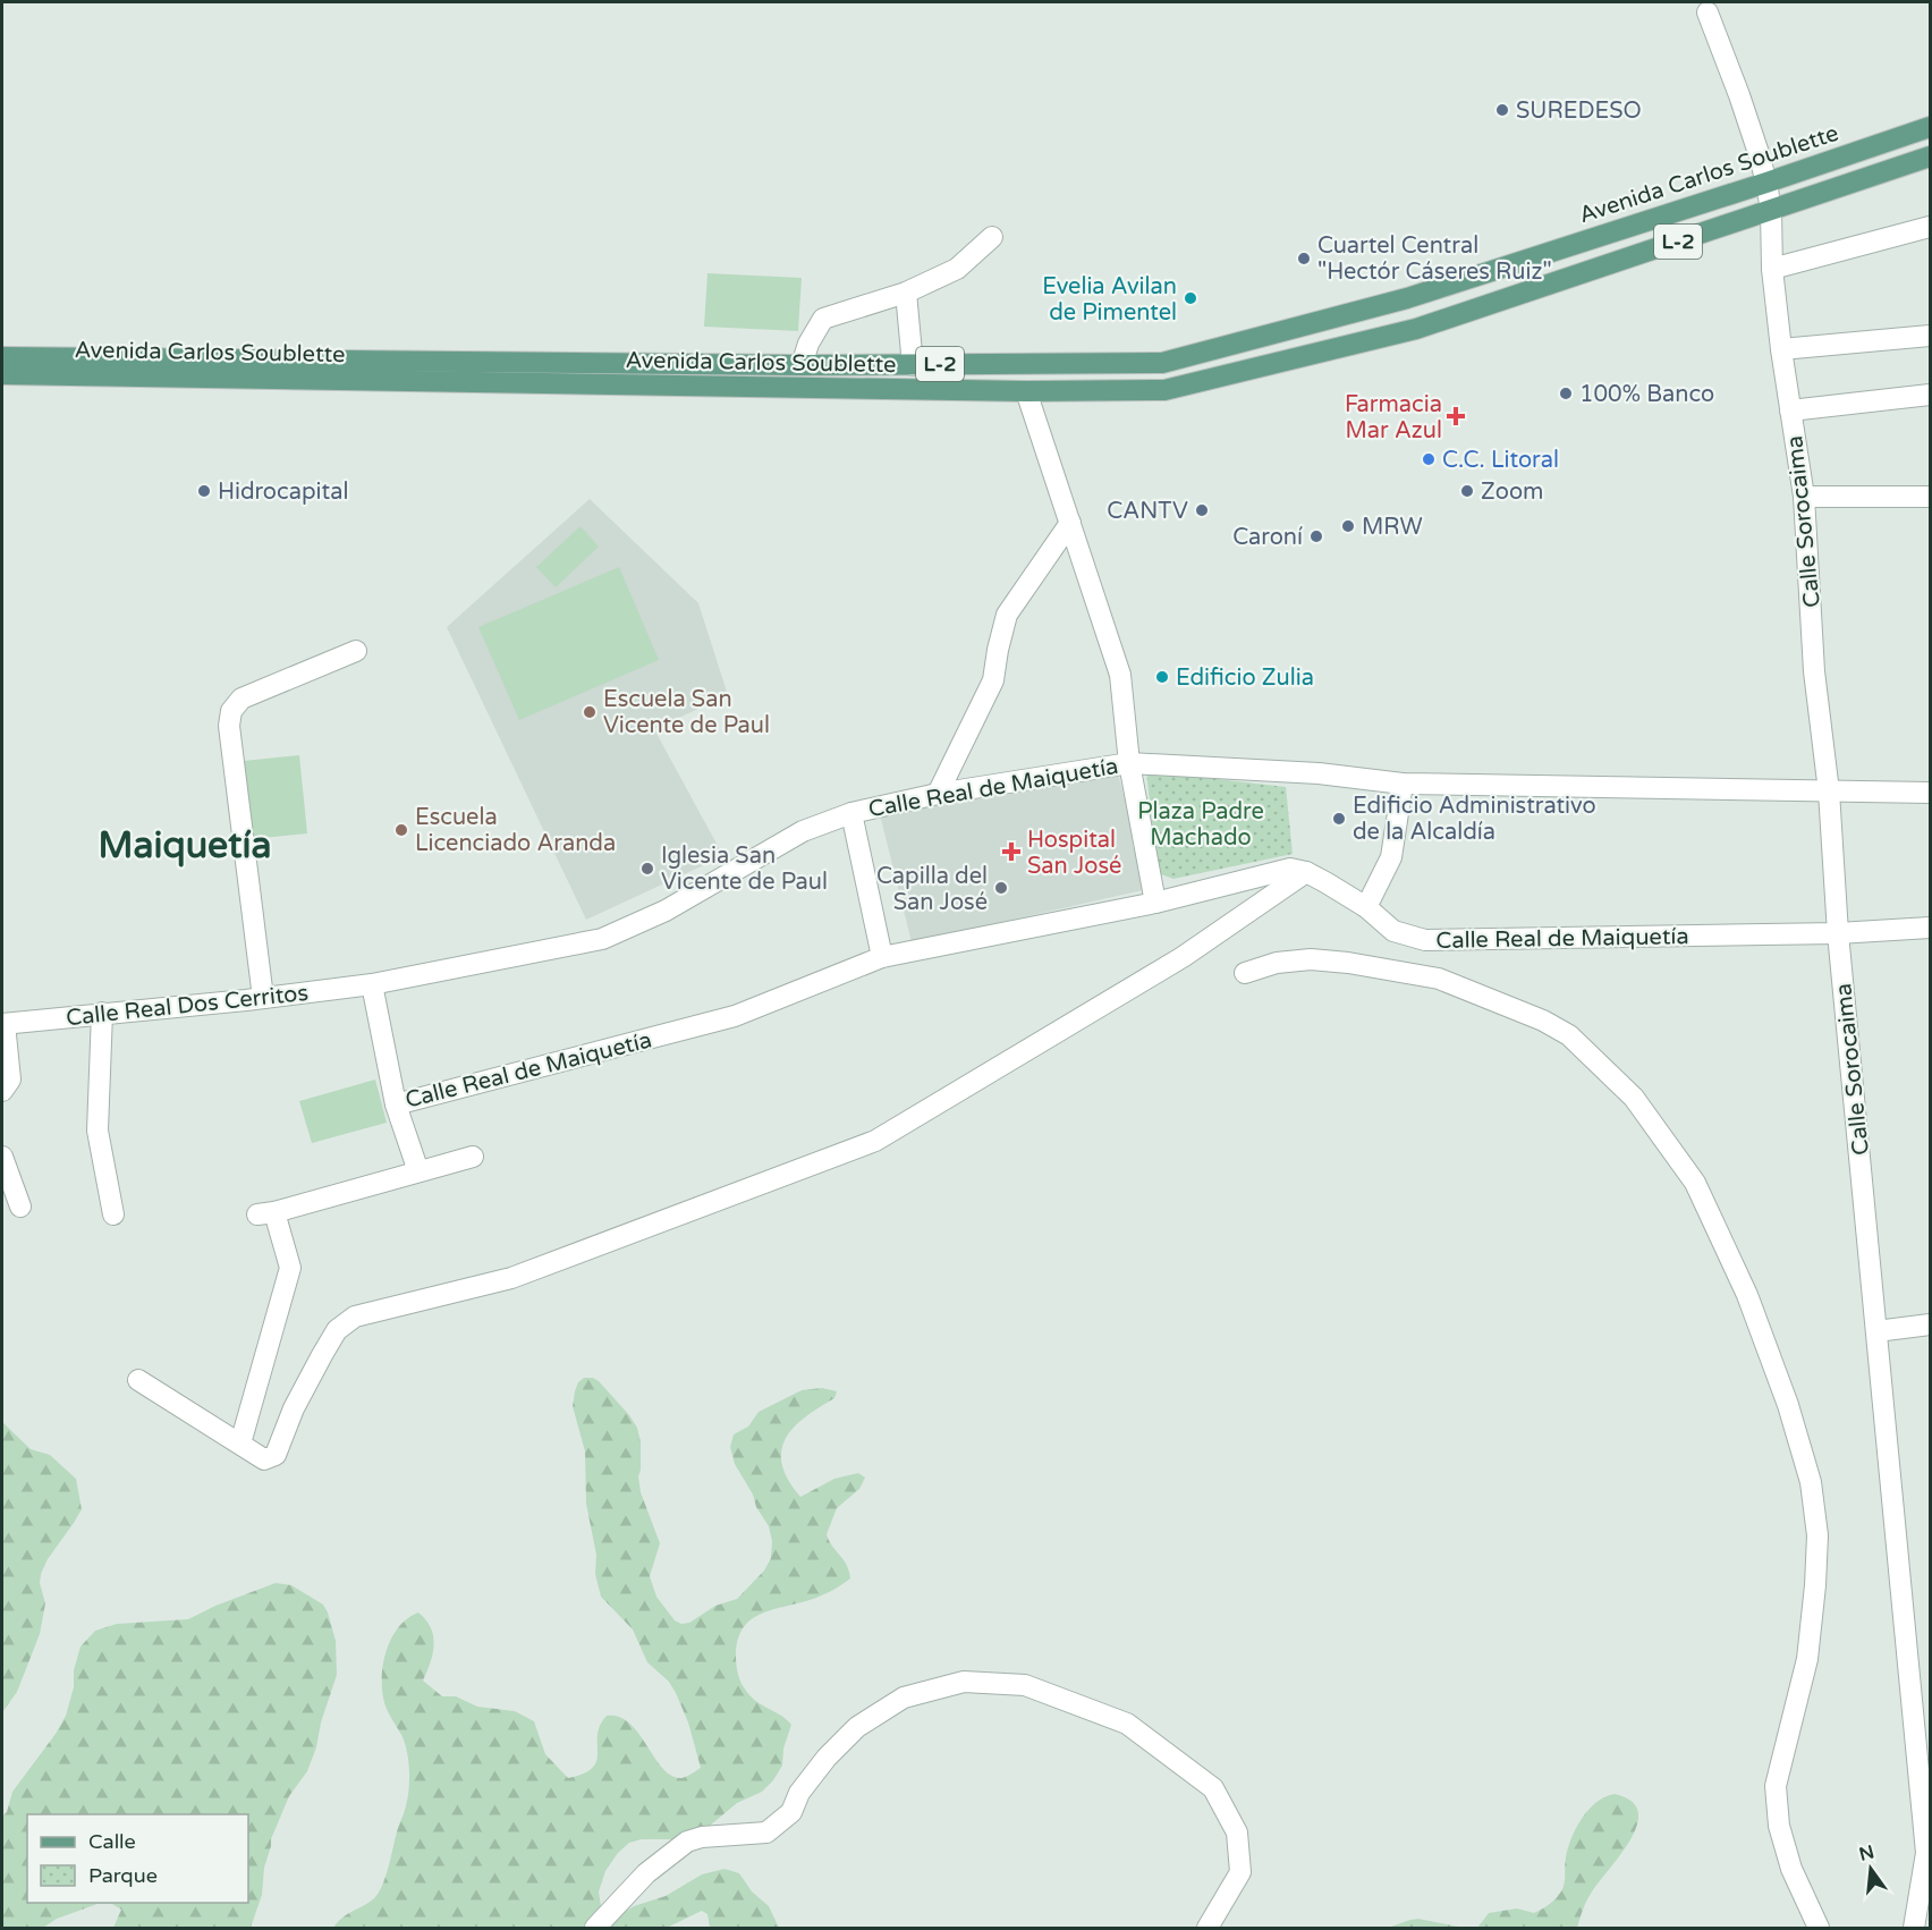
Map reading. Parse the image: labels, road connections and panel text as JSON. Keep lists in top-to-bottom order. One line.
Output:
{"streets":{"main road":["Avenida Carlos Soublette","L-2"],"street":["Calle Sorocaima","Calle Real de Maiquetía","Calle Real Dos Cerritos"]},"crossings":[["Avenida Carlos Soublette","Calle Sorocaima"],["Calle Sorocaima","Calle Real de Maiquetía"],["Calle Real de Maiquetía","Calle Real Dos Cerritos"]],"districts":["Maiquetía"],"parks":["Plaza Padre Machado"],"places":{"other":["SUREDESO","Cuartel Central \"Hectór Cáseres Ruiz\"","Evelia Avilan de Pimentel","100% Banco","C.C. Litoral","Hidrocapital","Zoom","CANTV","MRW","Caroní","Edificio Zulia","Escuela San Vicente de Paul","Edificio Administrativo de la Alcaldía","Escuela Licenciado Aranda","Iglesia San Vicente de Paul","Capilla del San José"],"health":["Farmacia Mar Azul","Hospital San José"]},"legend":["Calle","Parque"],"north":"top"}
